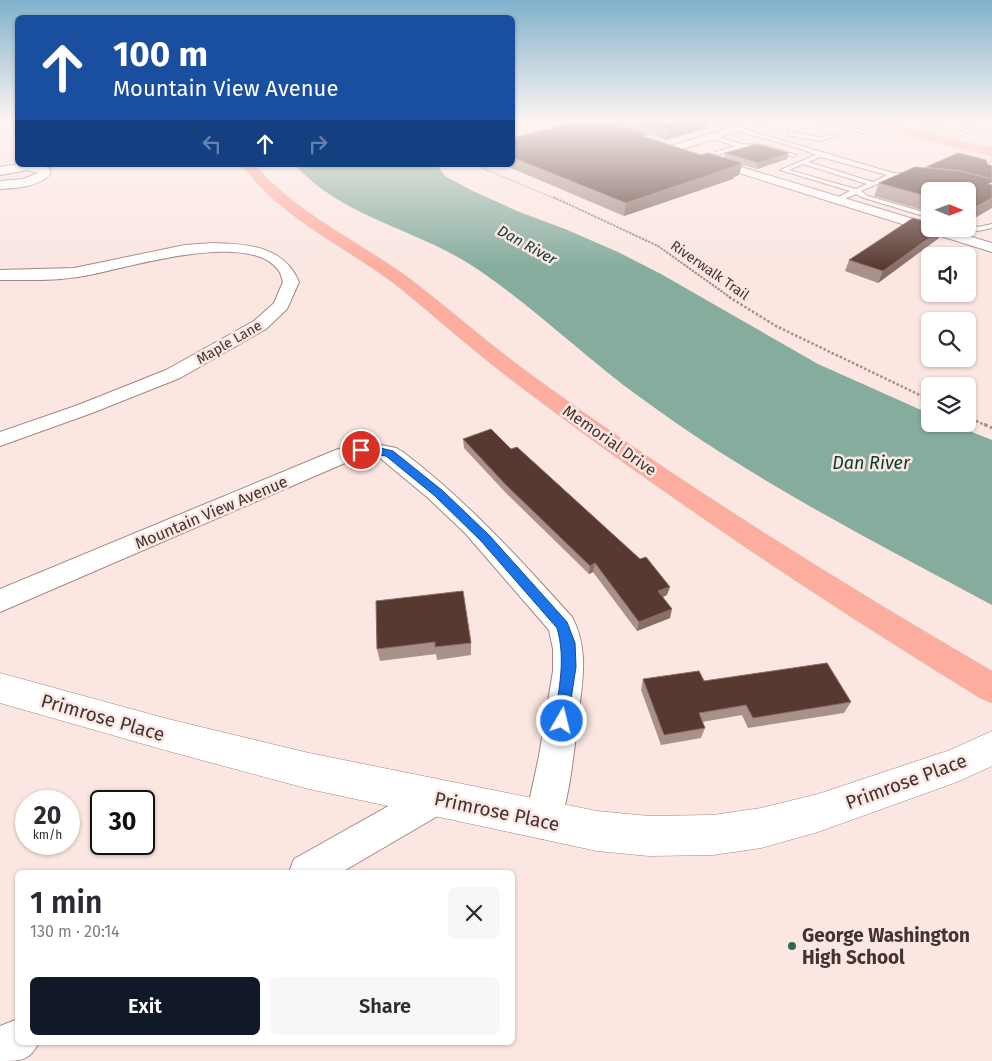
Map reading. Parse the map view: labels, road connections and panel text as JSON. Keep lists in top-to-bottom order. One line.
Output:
{"streets":{"main road":["Memorial Drive"],"street":["Maple Lane","Mountain View Avenue","Primrose Place"],"path":["Riverwalk Trail"]},"crossings":[["Mountain View Avenue","Primrose Place"]],"water":["Dan River"],"places":["George Washington High School"],"north":"right","page":{"turn":["100 m","Mountain View Avenue"],"speed":"20 km/h","limit":"30","heading":["1 min","130 m · 20:14"],"buttons":["Exit","Share"]}}
